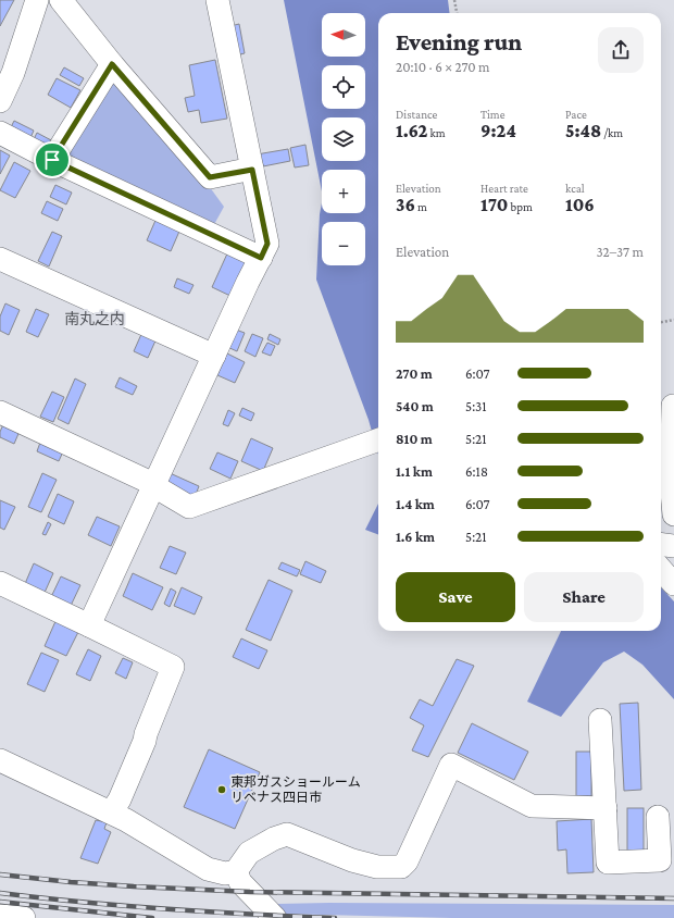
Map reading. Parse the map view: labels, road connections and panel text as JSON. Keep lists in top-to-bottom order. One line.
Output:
{"districts":["南丸之内"],"places":["東邦ガスショールーム リベナス四日市"],"north":"left","page":{"map_buttons":["+","−"],"heading":["Evening run","20:10 · 6 × 270 m"],"stats":[["Distance","1.62 km"],["Time","9:24"],["Pace","5:48 /km"],["Elevation","36 m"],["Heart rate","170 bpm"],["kcal","106"]],"chart":["Elevation","32–37 m"],"list":[{"name":"270 m","note":"6:07"},{"name":"540 m","note":"5:31"},{"name":"810 m","note":"5:21"},{"name":"1.1 km","note":"6:18"},{"name":"1.4 km","note":"6:07"},{"name":"1.6 km","note":"5:21"}],"buttons":["Save","Share"]}}
